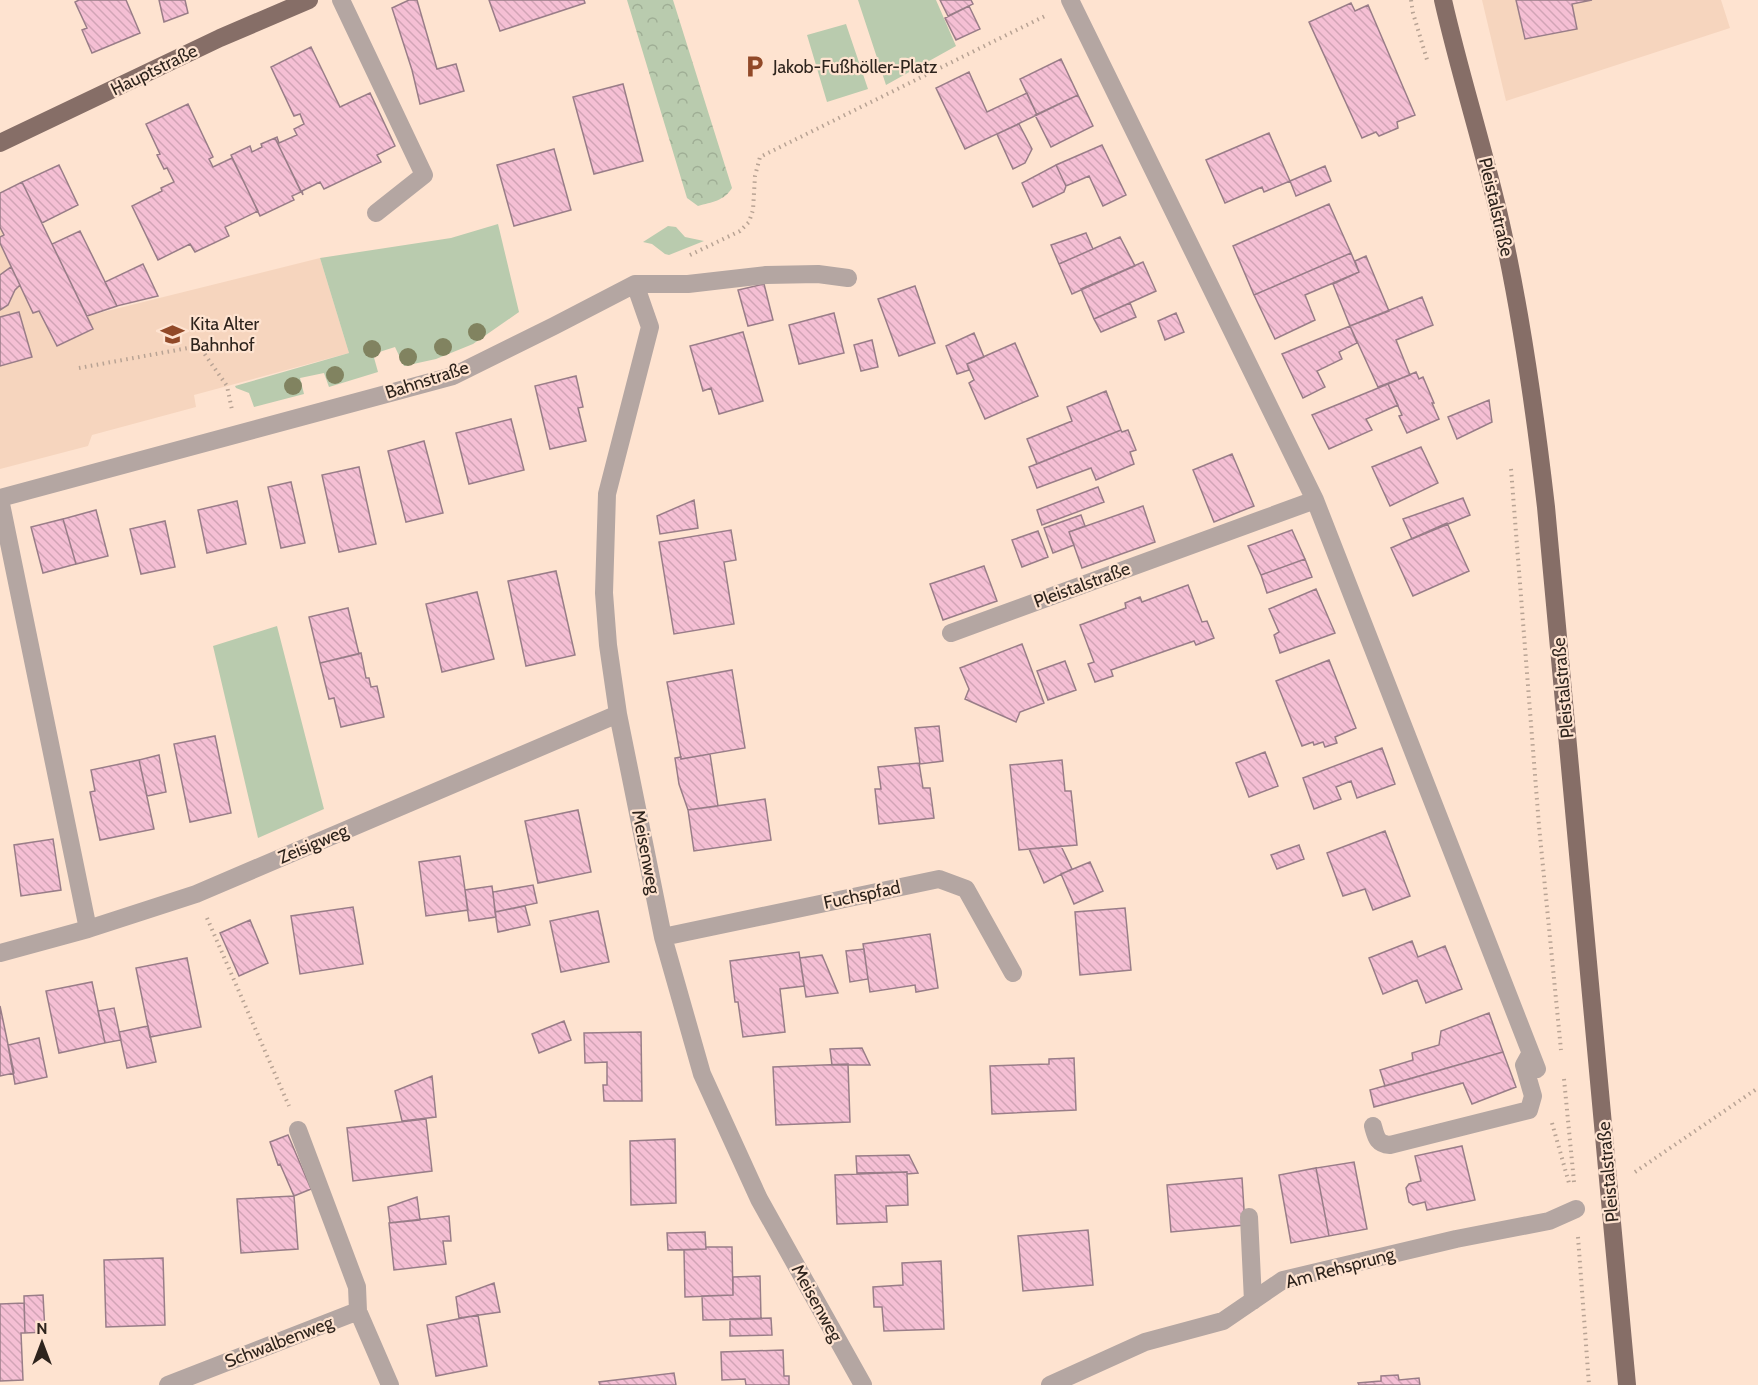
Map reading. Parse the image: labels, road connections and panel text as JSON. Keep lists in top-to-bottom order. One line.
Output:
{"streets":{"main road":["Hauptstraße","Pleistalstraße"],"street":["Bahnstraße","Zeisigweg","Meisenweg","Fuchspfad","Am Rehsprung","Schwalbenweg"]},"crossings":[["Bahnstraße","Meisenweg"],["Zeisigweg","Meisenweg"],["Meisenweg","Fuchspfad"]],"places":{"parking":["Jakob-Fußhöller-Platz"],"school or university":["Kita Alter Bahnhof"]},"north":"top"}
